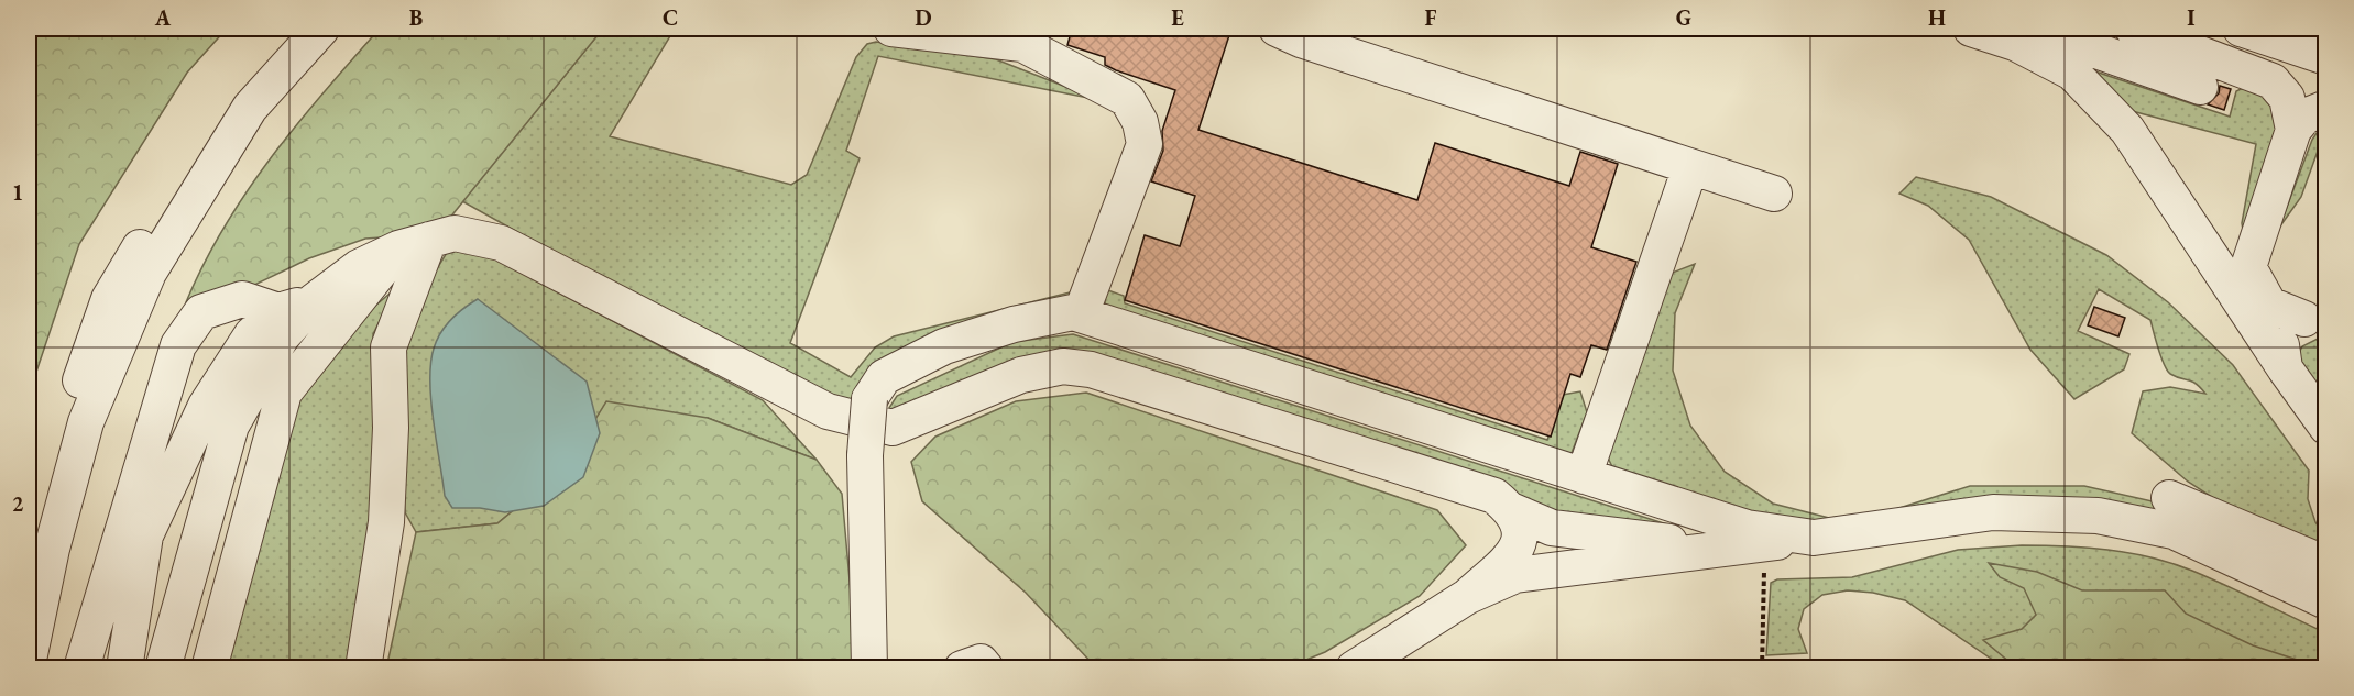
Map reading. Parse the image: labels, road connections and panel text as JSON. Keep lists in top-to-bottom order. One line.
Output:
{"grid":{"columns":["A","B","C","D","E","F","G","H","I"],"rows":["1","2"]}}
